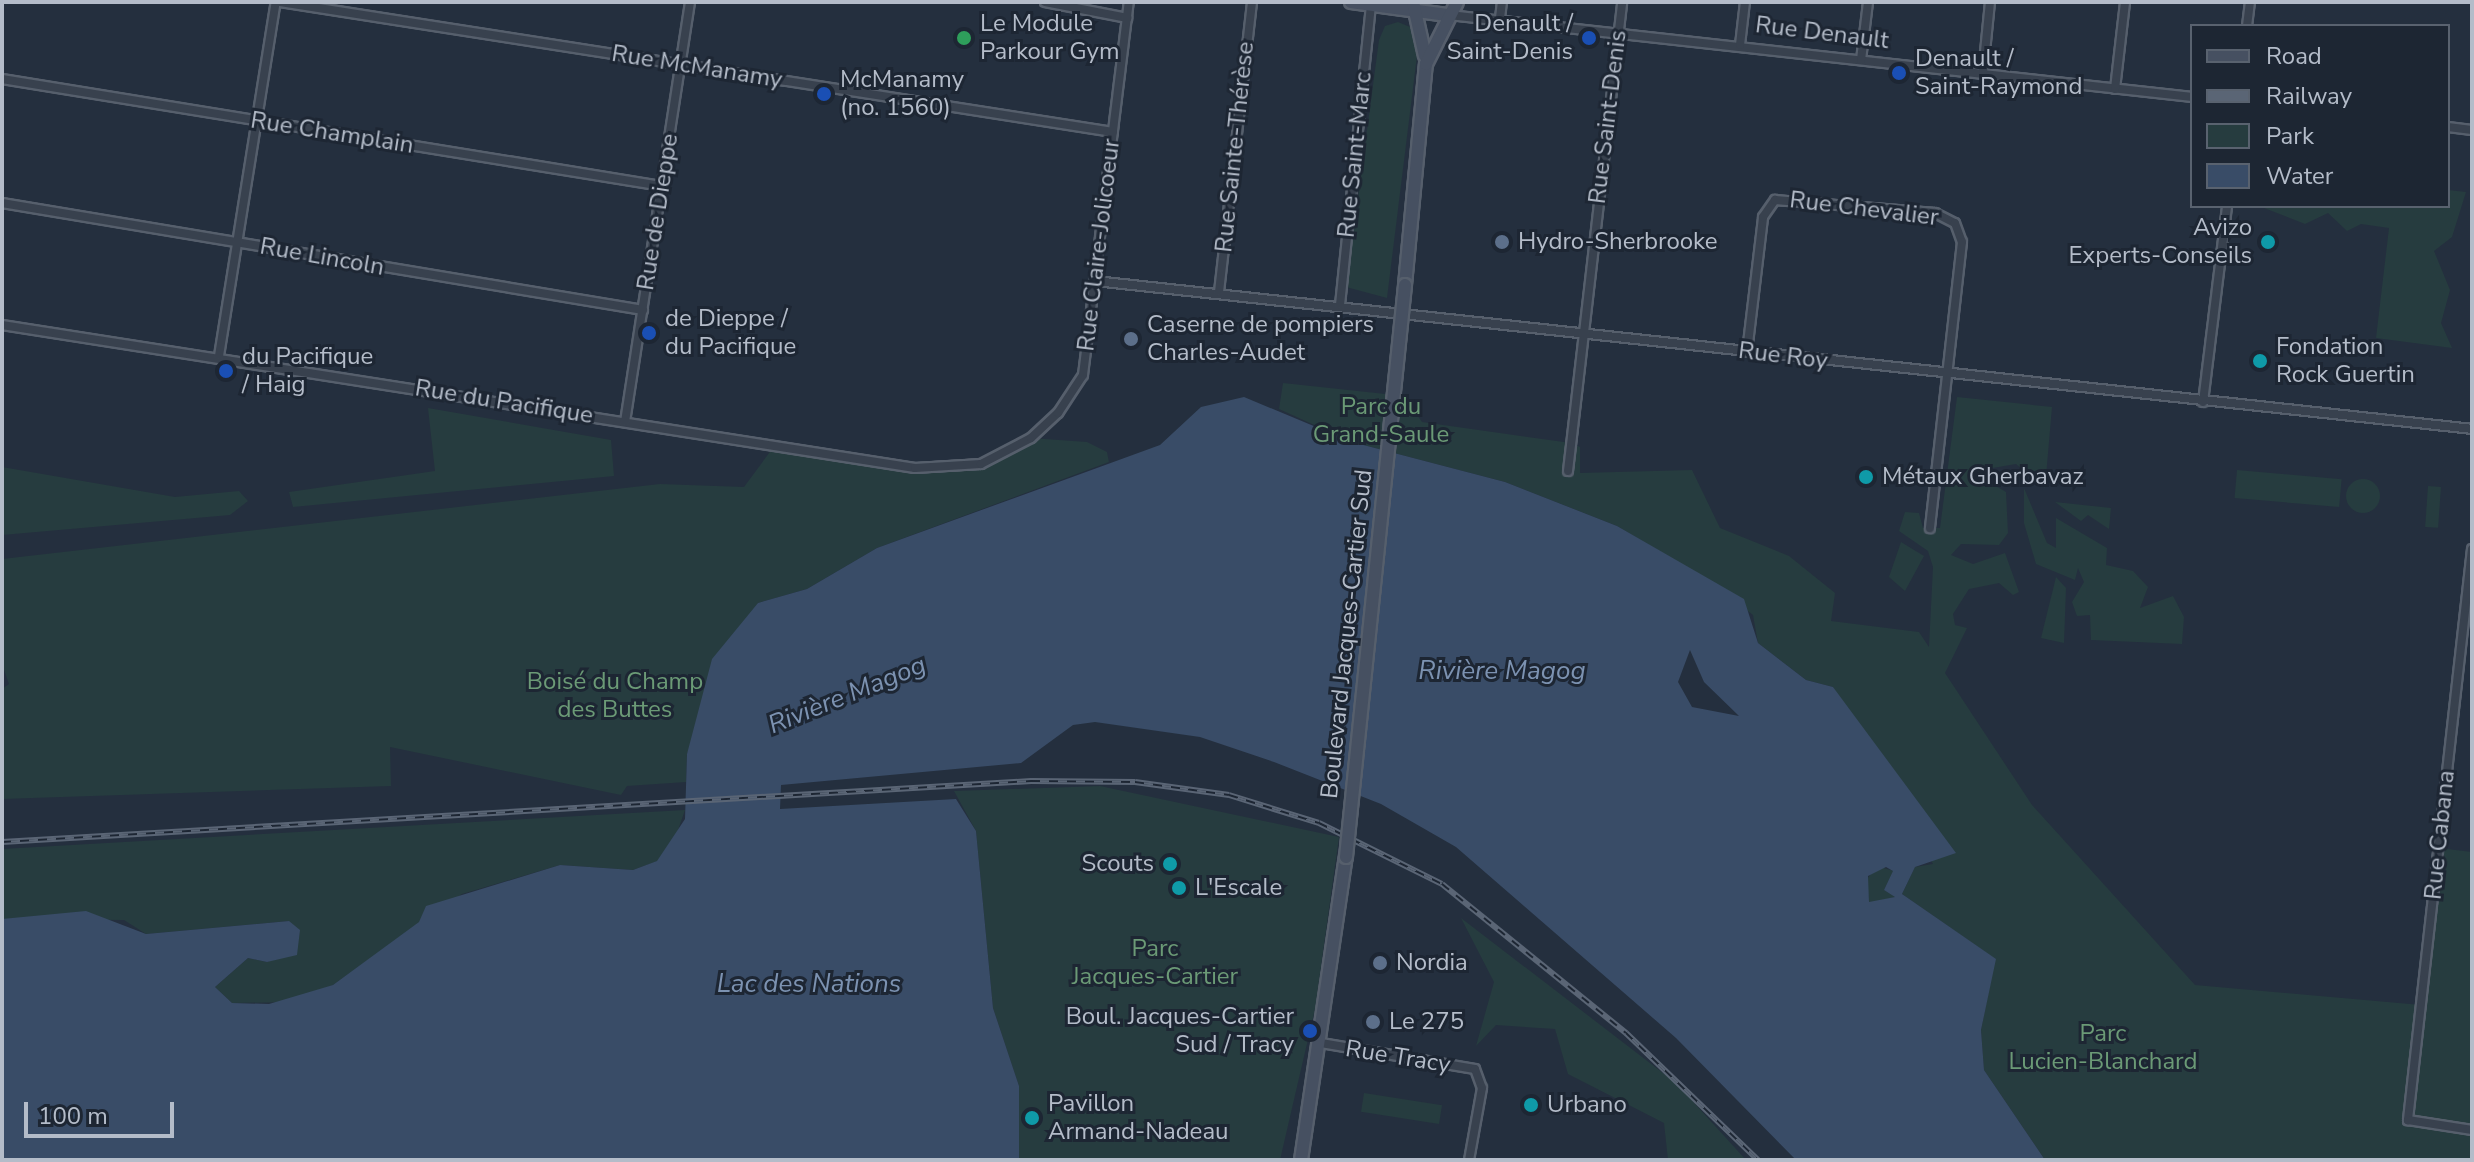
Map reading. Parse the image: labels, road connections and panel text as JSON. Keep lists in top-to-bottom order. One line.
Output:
{"streets":{"main road":["Rue Denault","Boulevard Jacques-Cartier Sud"],"street":["Rue McManamy","Rue Saint-Denis","Rue Champlain","Rue Sainte-Thérèse","Rue Saint-Marc","Rue Chevalier","Rue de Dieppe","Rue Claire-Jolicoeur","Rue Lincoln","Rue Roy","Rue du Pacifique","Rue Cabana","Rue Tracy"]},"crossings":[["Rue Denault","Rue Saint-Denis"],["Rue Denault","Rue Saint-Marc"],["Rue Denault","Boulevard Jacques-Cartier Sud"],["Rue McManamy","Rue de Dieppe"],["Rue McManamy","Rue Claire-Jolicoeur"],["Rue Saint-Denis","Rue Roy"],["Rue Champlain","Rue de Dieppe"],["Rue Sainte-Thérèse","Rue Roy"],["Rue Saint-Marc","Rue Roy"],["Rue Chevalier","Rue Roy"],["Rue de Dieppe","Rue Lincoln"],["Rue de Dieppe","Rue du Pacifique"],["Rue Claire-Jolicoeur","Rue Roy"],["Rue Claire-Jolicoeur","Rue du Pacifique"],["Boulevard Jacques-Cartier Sud","Rue Tracy"]],"water":["Rivière Magog","Lac des Nations"],"parks":["Parc du Grand-Saule","Boisé du Champ des Buttes","Parc Jacques-Cartier","Parc Lucien-Blanchard"],"places":["Le Module Parkour Gym","Denault / Saint-Denis","Denault / Saint-Raymond","McManamy (no. 1560)","Hydro-Sherbrooke","Avizo Experts-Conseils","de Dieppe / du Pacifique","Caserne de pompiers Charles-Audet","Fondation Rock Guertin","du Pacifique / Haig","Métaux Gherbavaz","Scouts","L'Escale","Nordia","Le 275","Boul. Jacques-Cartier Sud / Tracy","Urbano","Pavillon Armand-Nadeau"],"legend":["Road","Railway","Park","Water"],"scale_bar":"100 m"}
